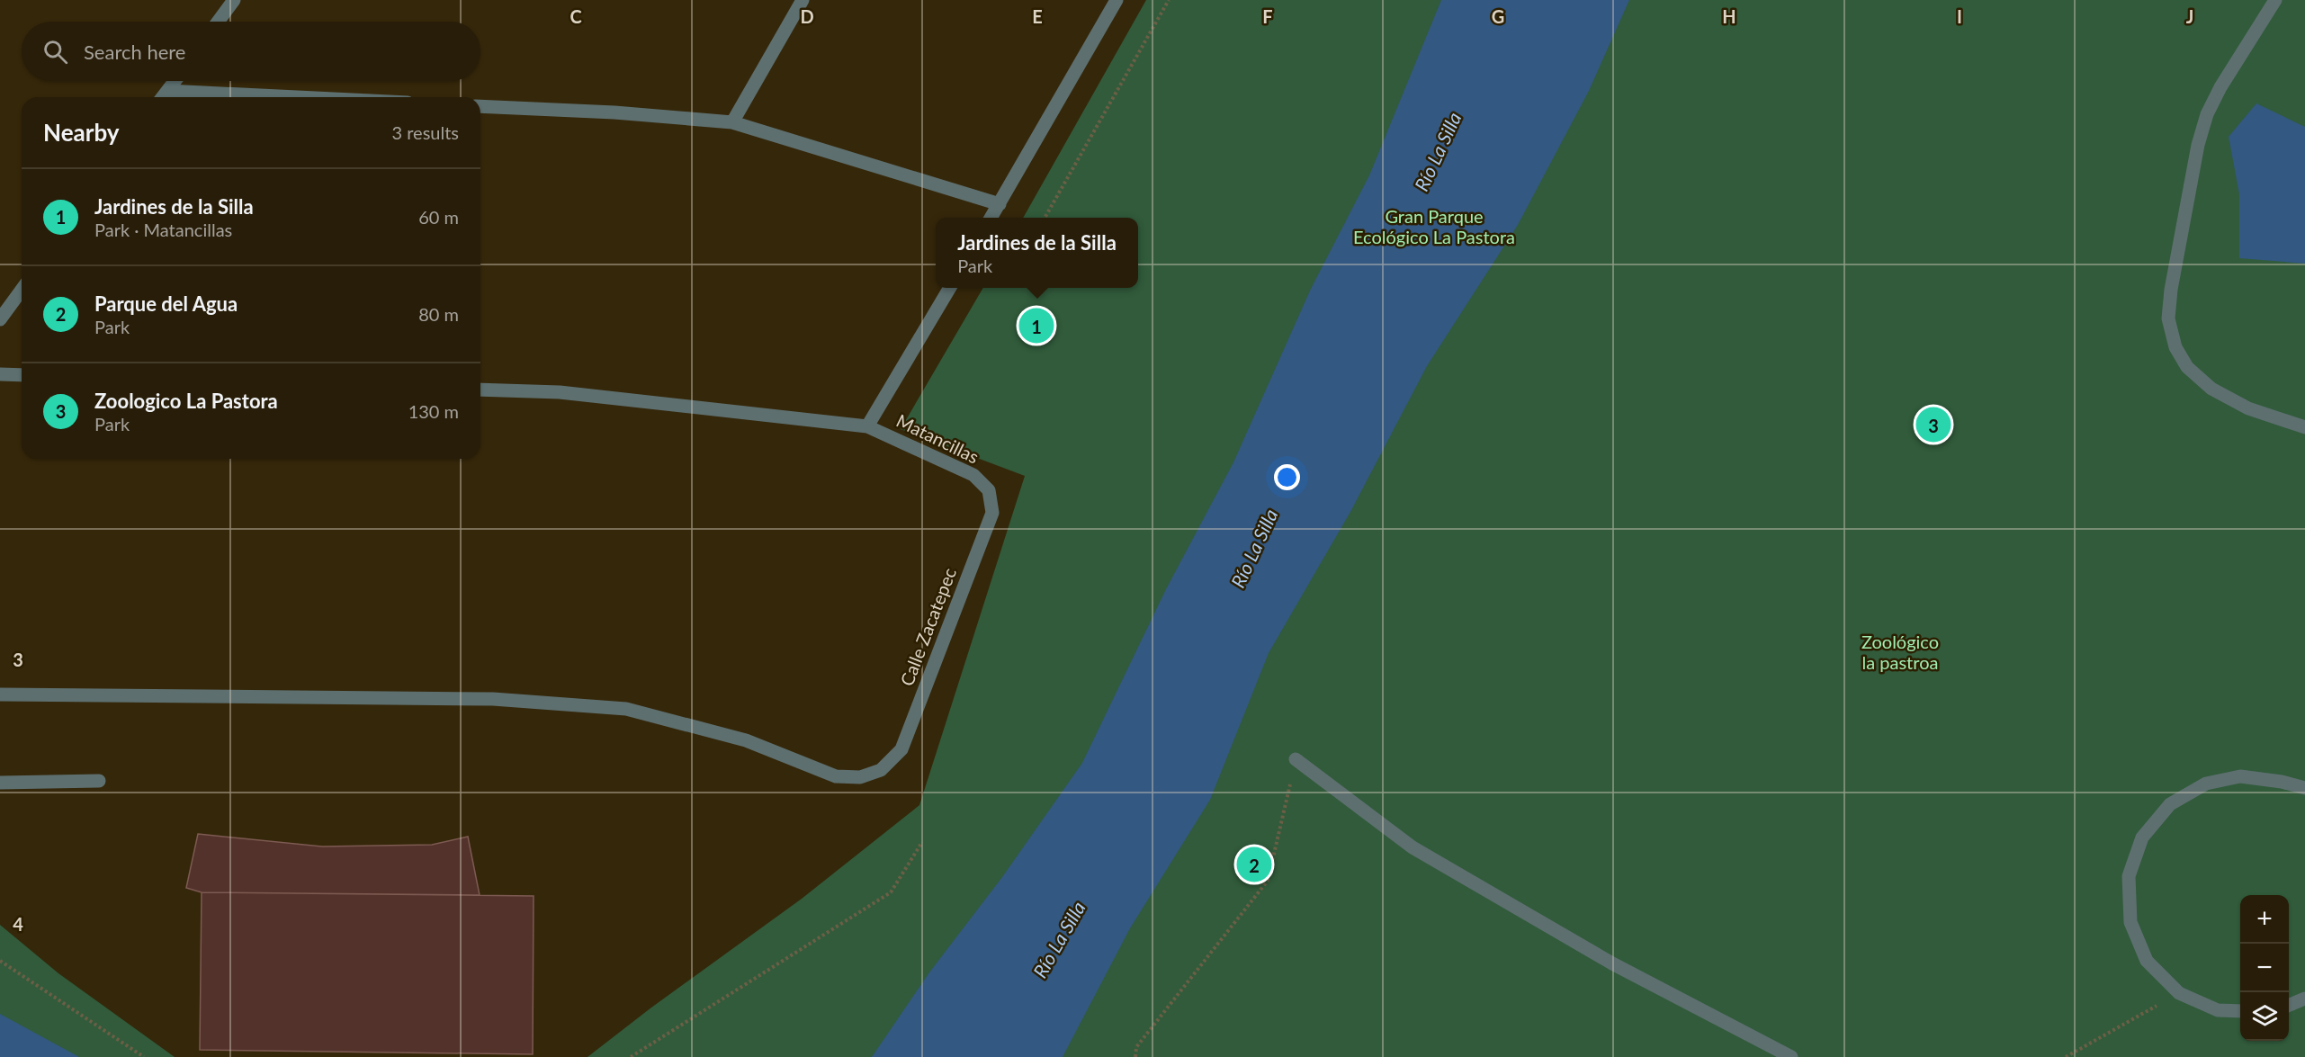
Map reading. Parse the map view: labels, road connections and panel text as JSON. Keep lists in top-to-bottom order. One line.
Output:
{"streets":{"street":["Matancillas","Calle Zacatepec"]},"crossings":[["Matancillas","Calle Zacatepec"]],"water":["Río La Silla"],"parks":["Gran Parque Ecológico La Pastora","Zoológico la pastroa"],"page":{"search":"Search here","heading":["Nearby","3 results"],"list":[{"mark":"1","name":"Jardines de la Silla","note":"Park · Matancillas","value":"60 m"},{"mark":"2","name":"Parque del Agua","note":"Park","value":"80 m"},{"mark":"3","name":"Zoologico La Pastora","note":"Park","value":"130 m"}],"popup":["Jardines de la Silla","Park"],"pins":["1","3","2"],"map_buttons":["+","−"]},"grid":{"columns":["C","D","E","F","G","H","I","J"],"rows":["3","4"]}}
